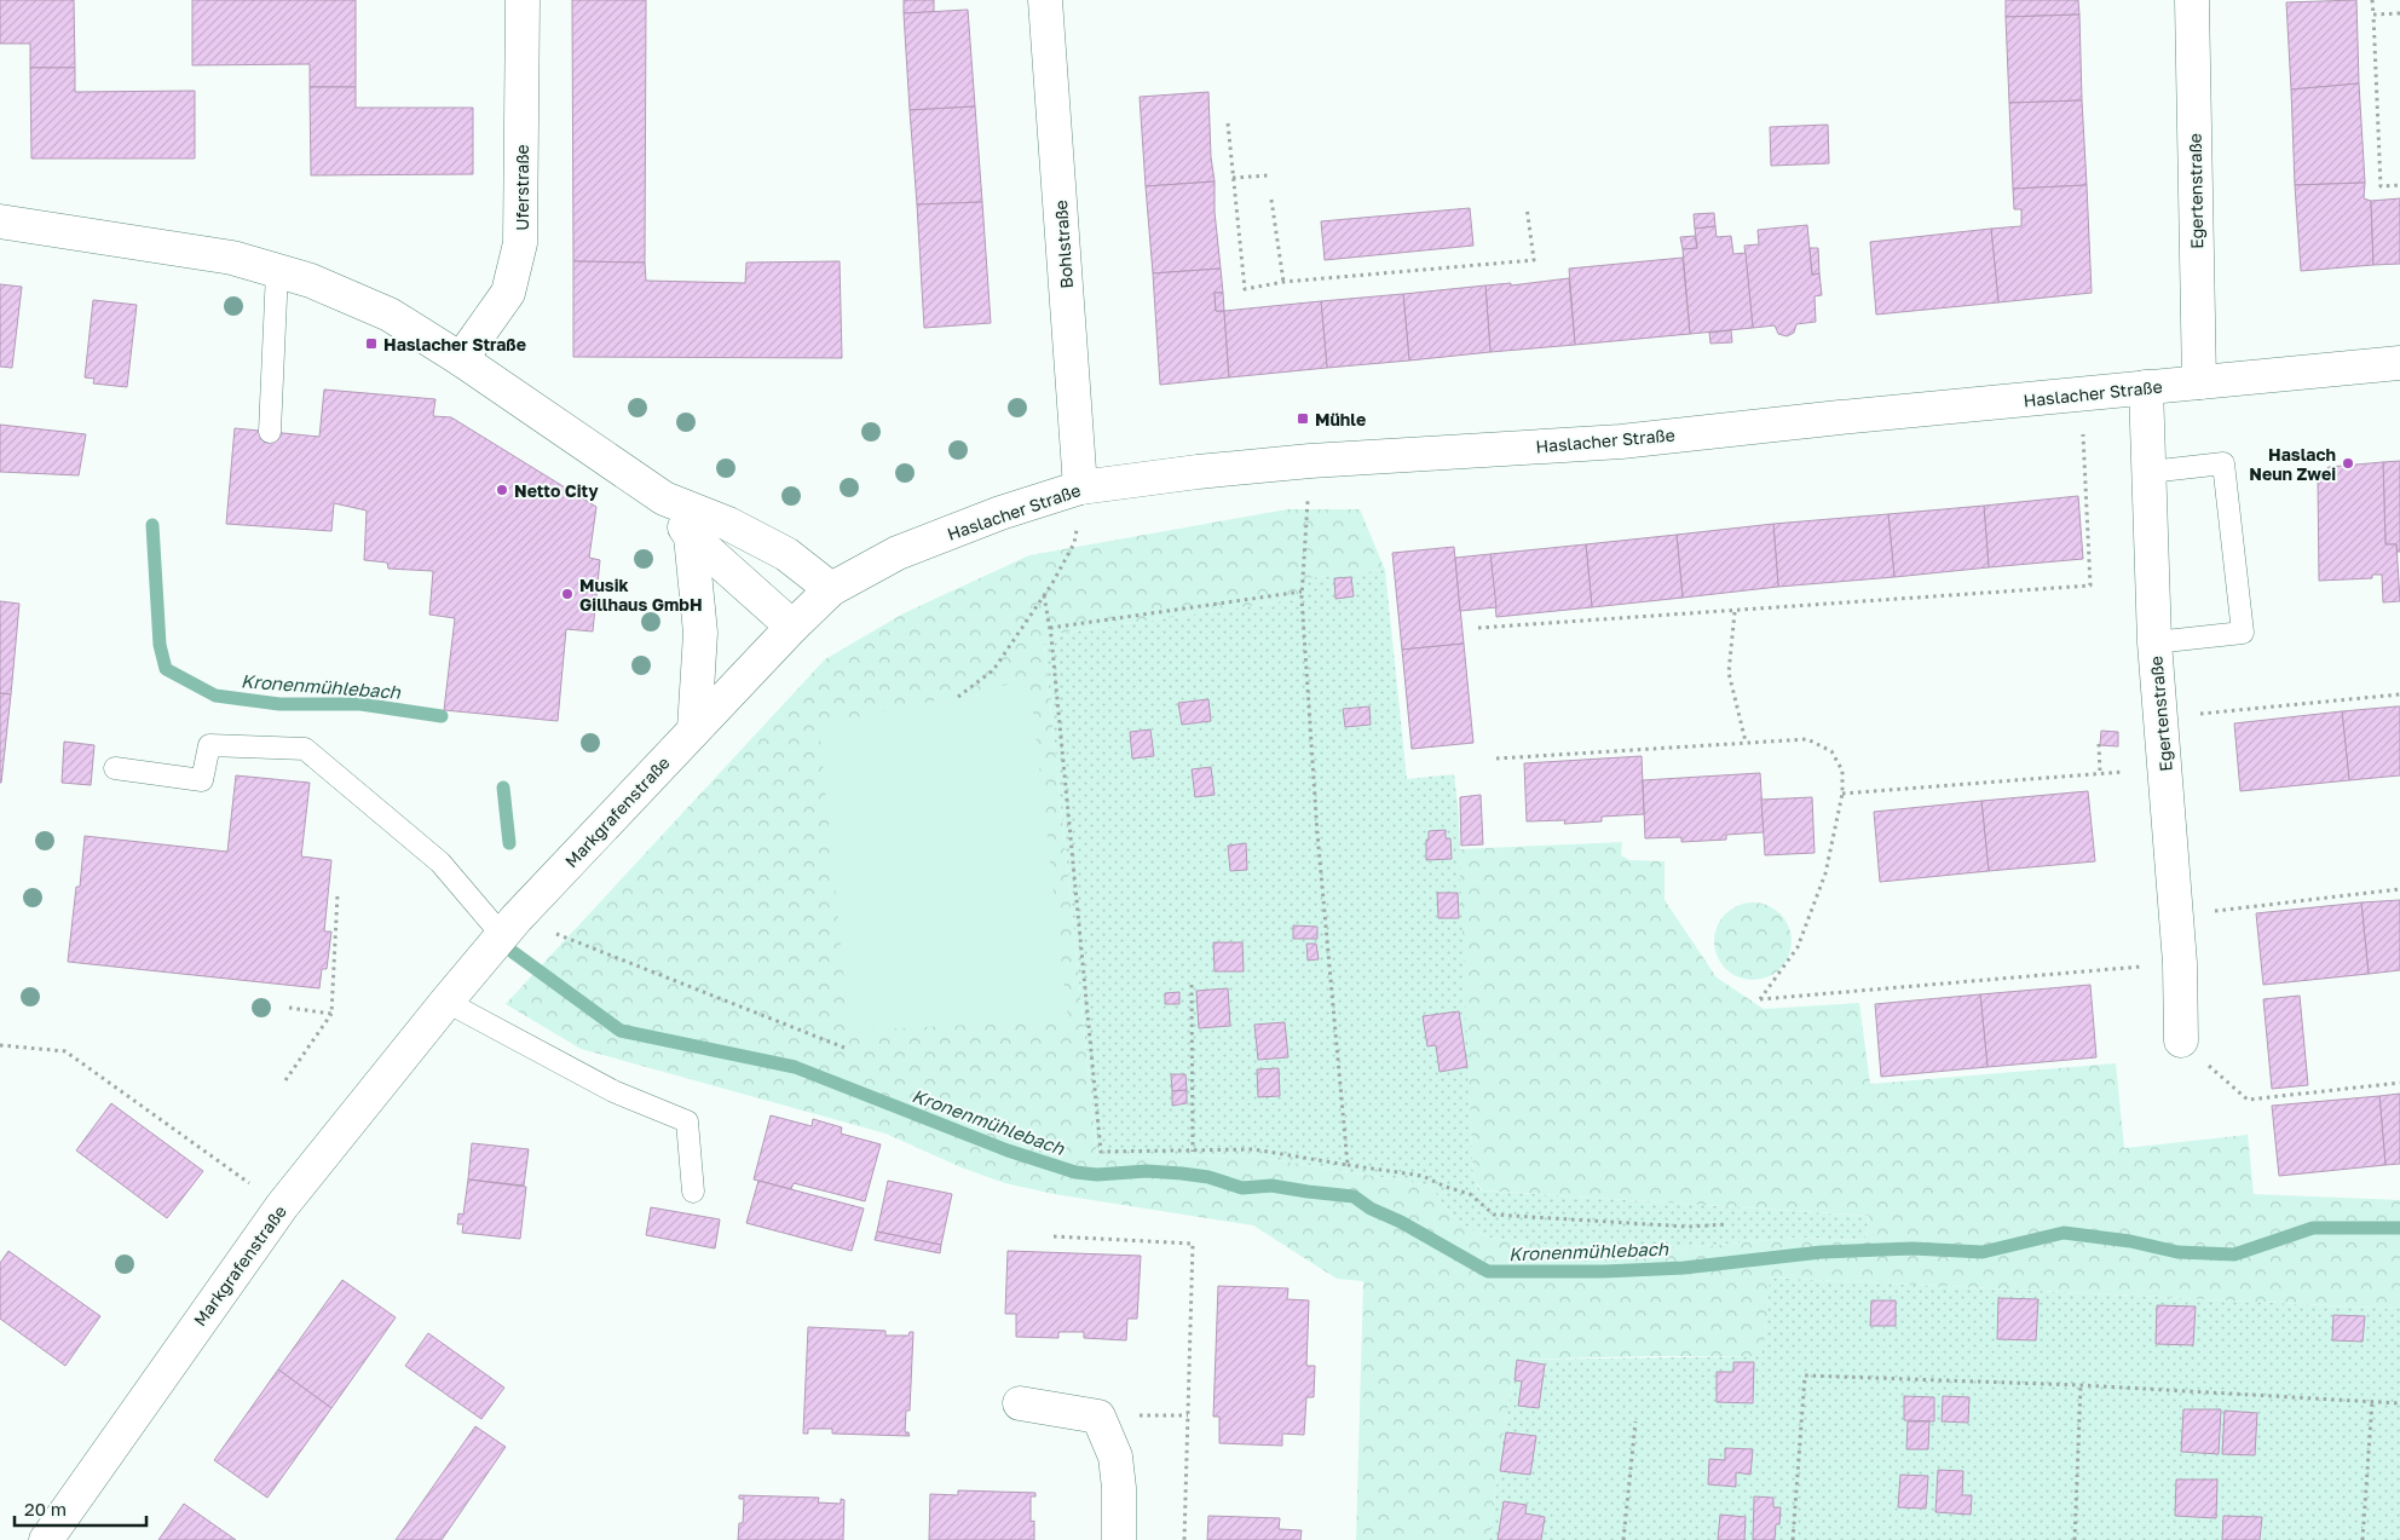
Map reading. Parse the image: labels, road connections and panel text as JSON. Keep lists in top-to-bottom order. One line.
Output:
{"streets":{"street":["Uferstraße","Egertenstraße","Bohlstraße","Haslacher Straße","Markgrafenstraße"]},"crossings":[["Egertenstraße","Haslacher Straße"],["Bohlstraße","Haslacher Straße"],["Haslacher Straße","Markgrafenstraße"]],"water":["Kronenmühlebach"],"places":{"transit":["Haslacher Straße","Mühle"],"other":["Haslach Neun Zwei","Netto City","Musik Gillhaus GmbH"]},"scale_bar":"20 m"}
